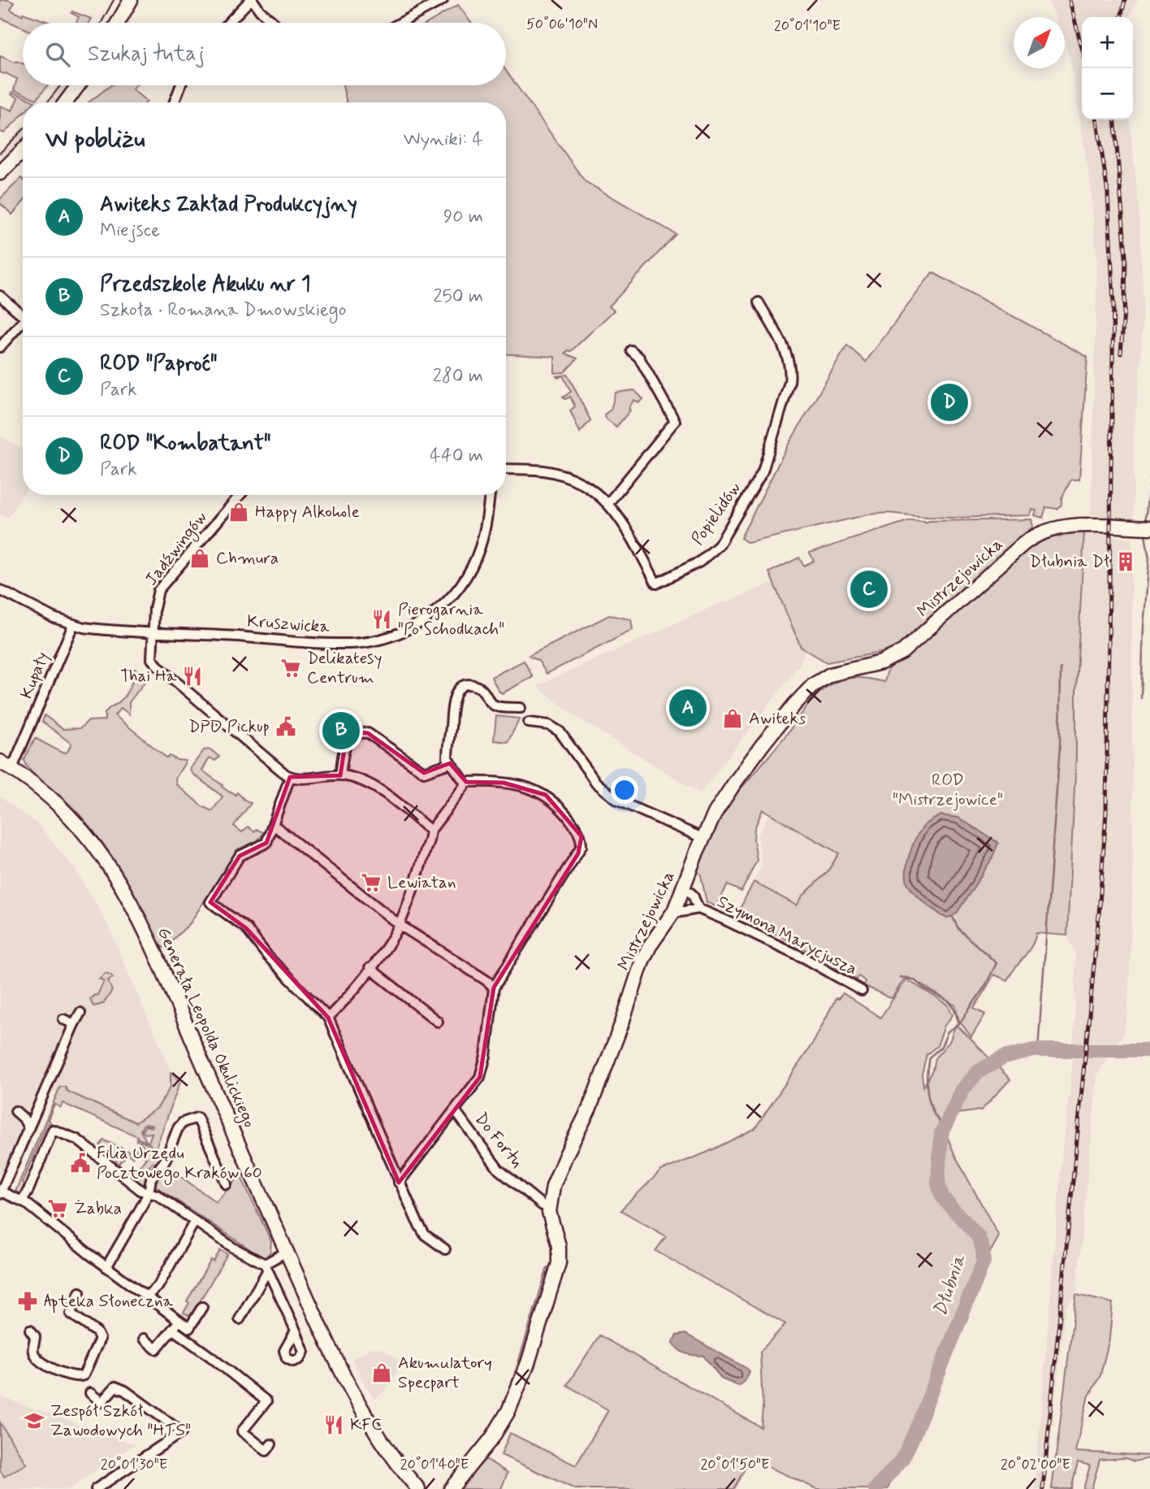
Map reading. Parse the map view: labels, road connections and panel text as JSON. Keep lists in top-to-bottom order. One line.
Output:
{"streets":{"street":["Popielidów","Jadźwingów","Mistrzejowicka","Kruszwicka","Kupały","Szymona Marycjusza","Generała Leopolda Okulickiego","Do Fortu"]},"crossings":[["Jadźwingów","Kruszwicka"],["Mistrzejowicka","Szymona Marycjusza"],["Mistrzejowicka","Do Fortu"],["Kruszwicka","Kupały"],["Kupały","Generała Leopolda Okulickiego"]],"water":["Dłubnia"],"parks":["ROD \"Mistrzejowice\""],"places":{"shop":["Happy Alkohole","Chmura","Awiteks","Akumulatory Specpart"],"building":["Dłubnia Dł"],"restaurant":["Pierogarnia \"Po Schodkach\"","Thai Ha","KFC"],"supermarket":["Delikatesy Centrum","Lewiatan","Żabka"],"public building":["DPD Pickup","Filia Urzędu Pocztowego Kraków 60"],"pharmacy":["Apteka Słoneczna"],"school or university":["Zespół Szkół Zawodowych \"HTS\""]},"north":"top right","page":{"map_buttons":["+","−"],"search":"Szukaj tutaj","heading":["W pobliżu","Wyniki: 4"],"list":[{"mark":"A","name":"Awiteks Zakład Produkcyjny","note":"Miejsce","value":"90 m"},{"mark":"B","name":"Przedszkole Akuku nr 1","note":"Szkoła · Romana Dmowskiego","value":"250 m"},{"mark":"C","name":"ROD \"Paproć\"","note":"Park","value":"280 m"},{"mark":"D","name":"ROD \"Kombatant\"","note":"Park","value":"440 m"}],"pins":["D","C","A","B"]},"coordinates":["50°06'10\"N","20°01'10\"E","20°01'30\"E","20°01'40\"E","20°01'50\"E","20°02'00\"E"]}
